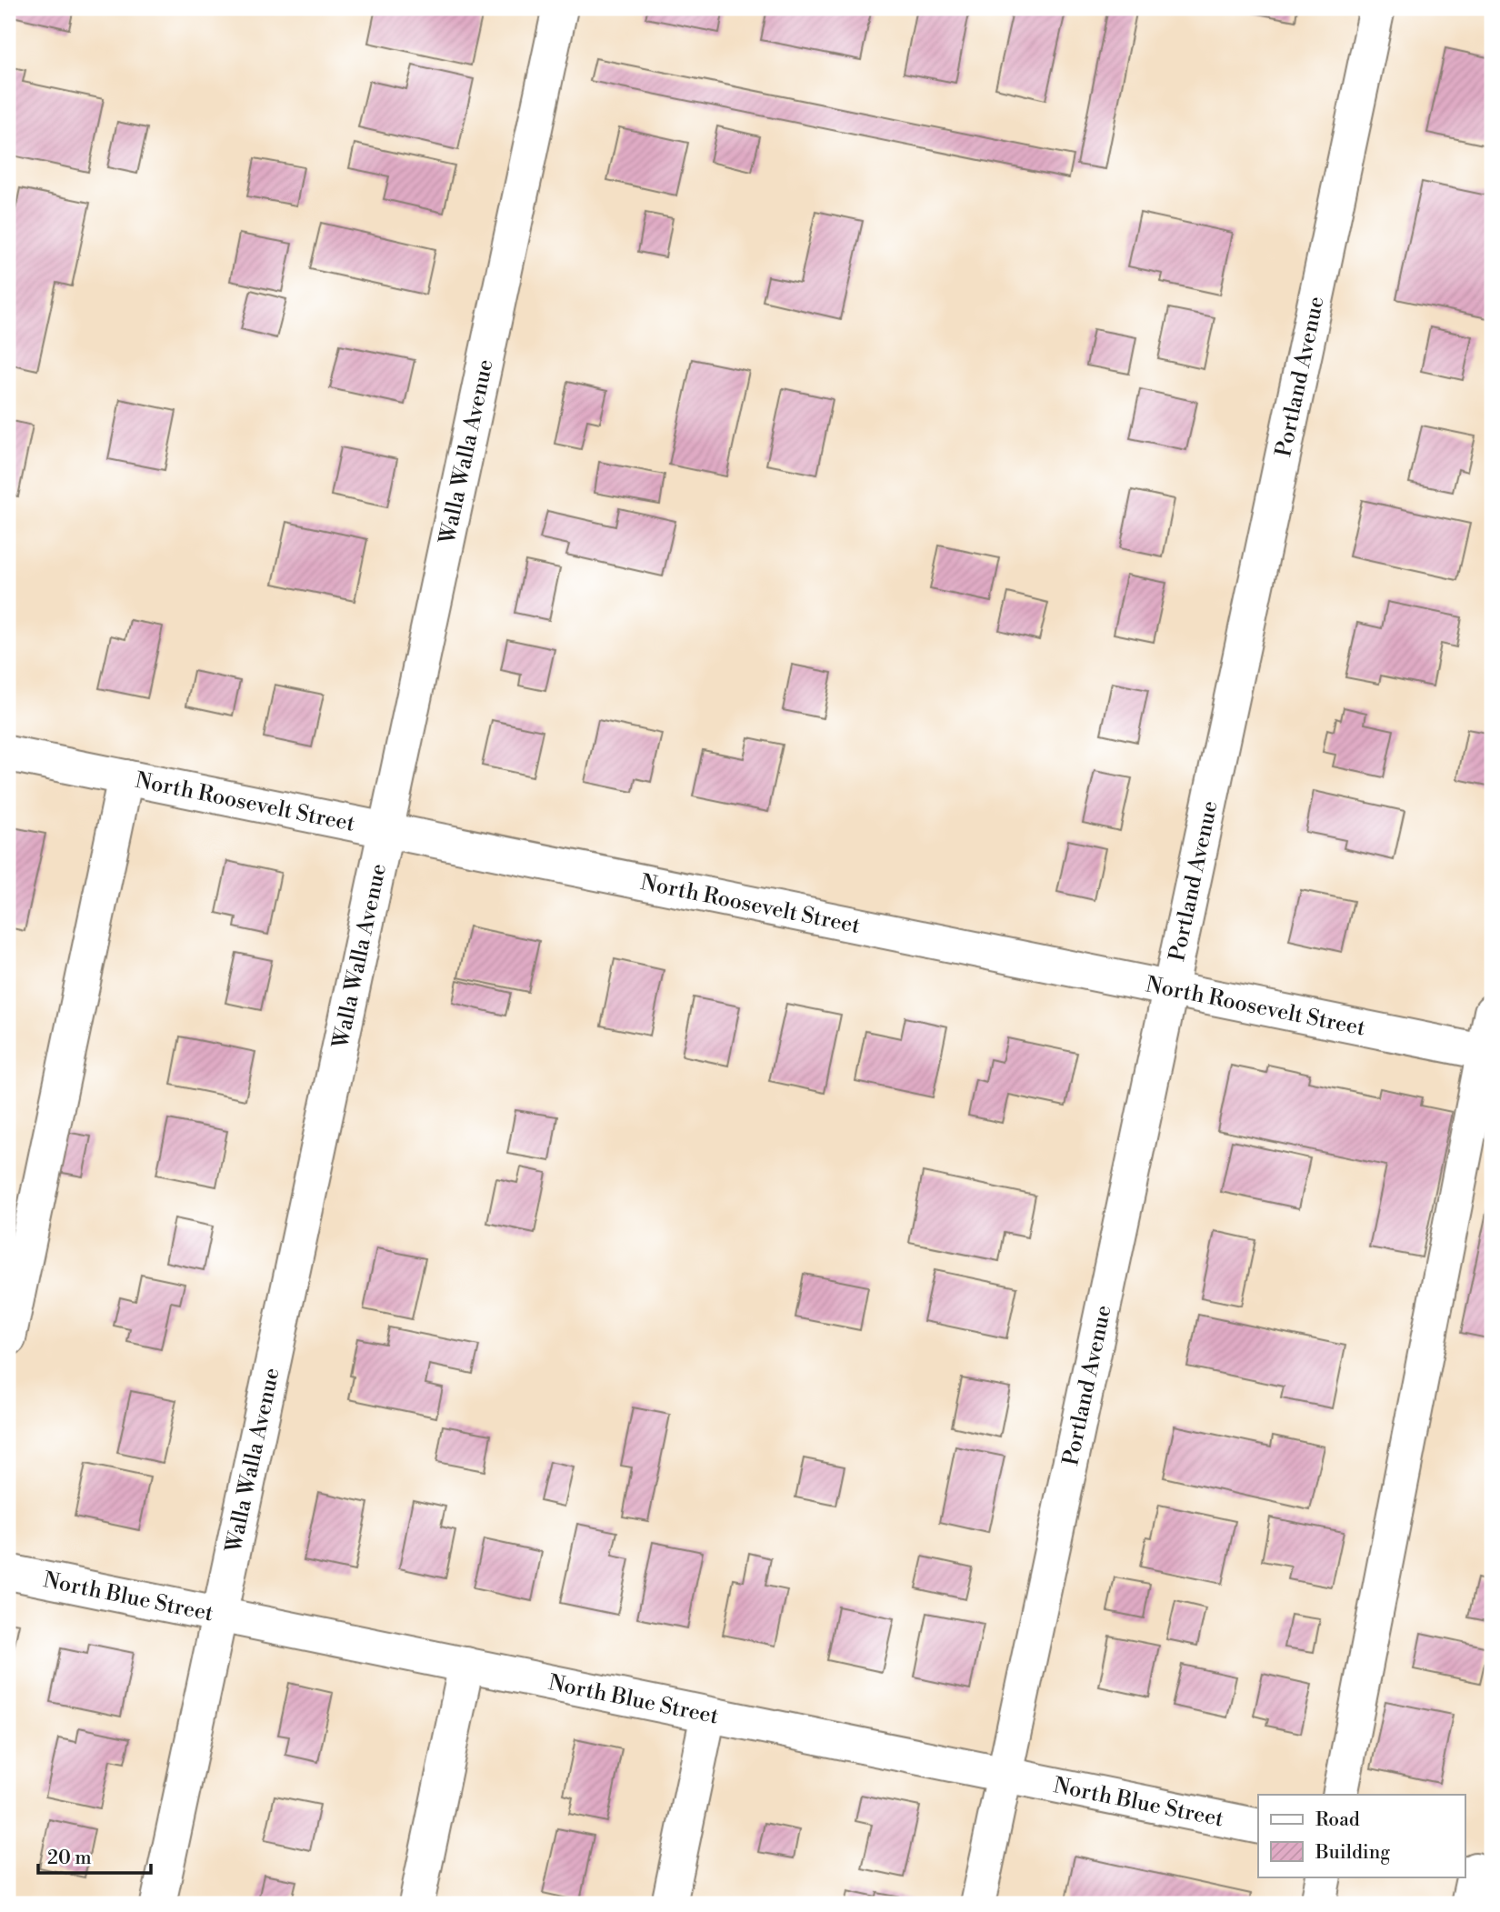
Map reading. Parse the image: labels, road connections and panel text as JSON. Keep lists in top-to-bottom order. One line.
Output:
{"streets":{"street":["Portland Avenue","Walla Walla Avenue","North Roosevelt Street","North Blue Street"]},"crossings":[["Portland Avenue","North Roosevelt Street"],["Portland Avenue","North Blue Street"],["Walla Walla Avenue","North Roosevelt Street"],["Walla Walla Avenue","North Blue Street"]],"legend":["Road","Building"],"scale_bar":"20 m"}
